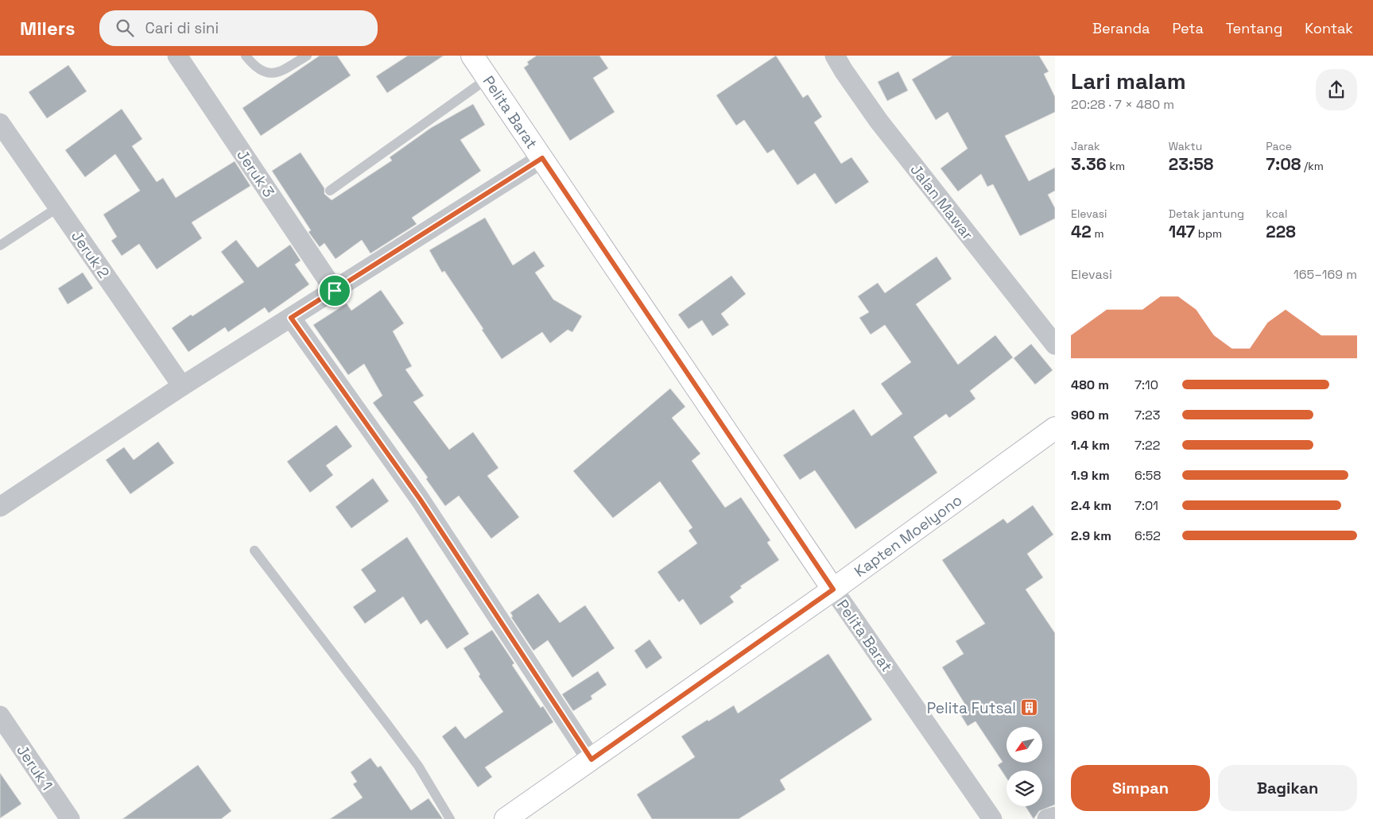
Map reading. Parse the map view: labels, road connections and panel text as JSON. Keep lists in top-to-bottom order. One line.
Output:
{"streets":{"street":["Pelita Barat","Jeruk 3","Jalan Mawar","Jeruk 2","Kapten Moelyono","Jeruk 1"]},"crossings":[["Pelita Barat","Kapten Moelyono"]],"places":{"building":["Pelita Futsal"]},"north":"bottom left","page":{"header":"Milers","search":"Cari di sini","nav":["Beranda","Peta","Tentang","Kontak"],"heading":["Lari malam","20:28 · 7 × 480 m"],"stats":[["Jarak","3.36 km"],["Waktu","23:58"],["Pace","7:08 /km"],["Elevasi","42 m"],["Detak jantung","147 bpm"],["kcal","228"]],"chart":["Elevasi","165–169 m"],"list":[{"name":"480 m","note":"7:10"},{"name":"960 m","note":"7:23"},{"name":"1.4 km","note":"7:22"},{"name":"1.9 km","note":"6:58"},{"name":"2.4 km","note":"7:01"},{"name":"2.9 km","note":"6:52"}],"buttons":["Simpan","Bagikan"]}}
